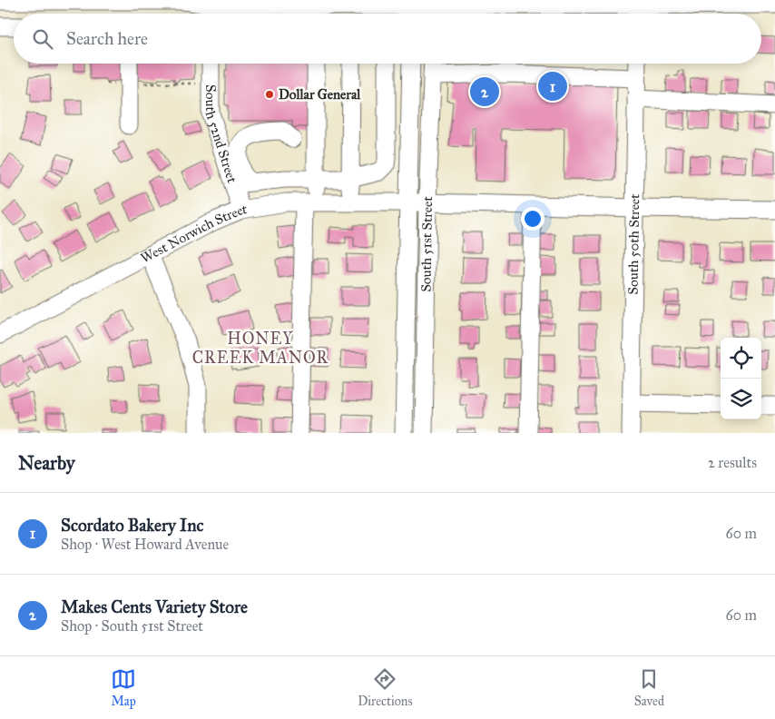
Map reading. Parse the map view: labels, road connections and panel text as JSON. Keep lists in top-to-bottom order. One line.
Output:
{"streets":{"street":["South 52nd Street","West Norwich Street","South 51st Street","South 50th Street"]},"crossings":[["South 52nd Street","West Norwich Street"],["West Norwich Street","South 51st Street"],["West Norwich Street","South 50th Street"]],"districts":["HONEY CREEK MANOR"],"places":["Dollar General"],"page":{"search":"Search here","pins":["1","2"],"heading":["Nearby","2 results"],"list":[{"mark":"1","name":"Scordato Bakery Inc","note":"Shop · West Howard Avenue","value":"60 m"},{"mark":"2","name":"Makes Cents Variety Store","note":"Shop · South 51st Street","value":"60 m"}],"nav":["Map","Directions","Saved"]}}
